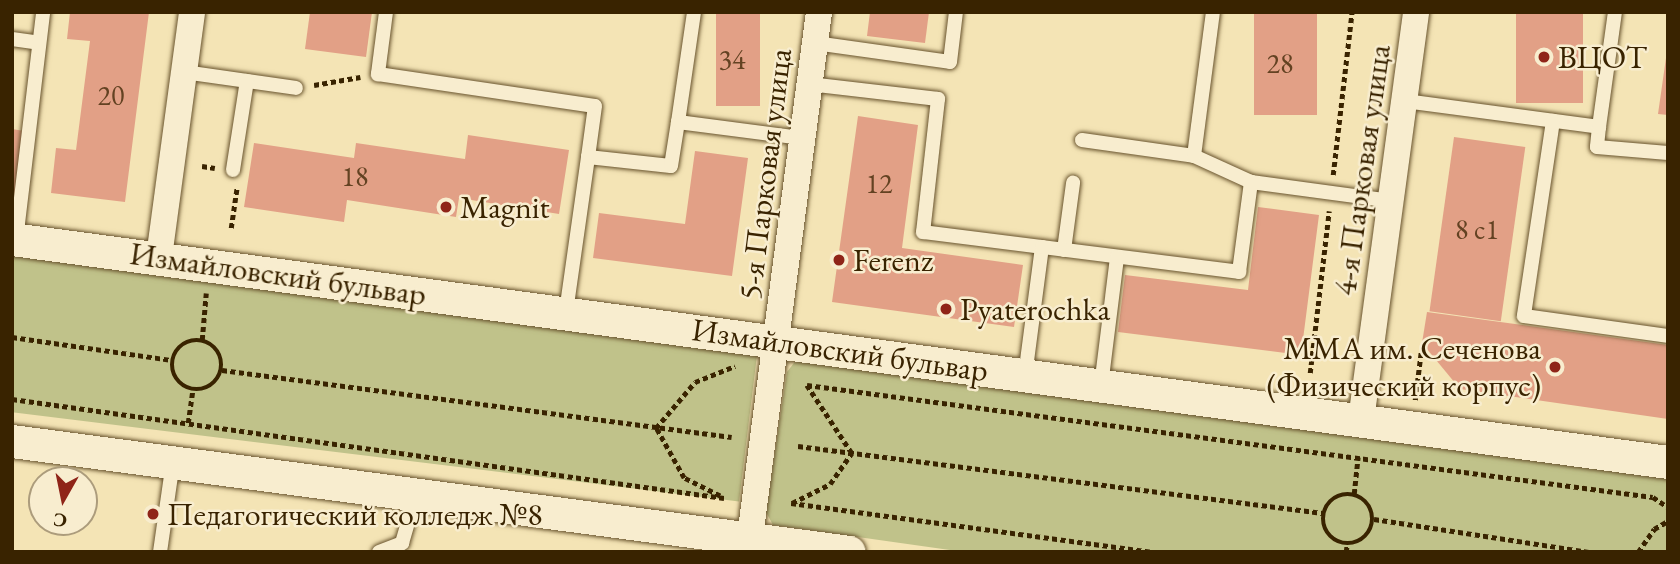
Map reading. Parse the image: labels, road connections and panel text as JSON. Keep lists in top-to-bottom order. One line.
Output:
{"streets":{"street":["4-я Парковая улица","5-я Парковая улица","Измайловский бульвар"]},"crossings":[["4-я Парковая улица","Измайловский бульвар"],["5-я Парковая улица","Измайловский бульвар"]],"places":["ВЦОТ","Magnit","Ferenz","Pyaterochka","ММА им. Сеченова (Физический корпус)","Педагогический колледж №8"],"house_numbers":["34","28","20","18","12","8 с1"],"north":"bottom"}
